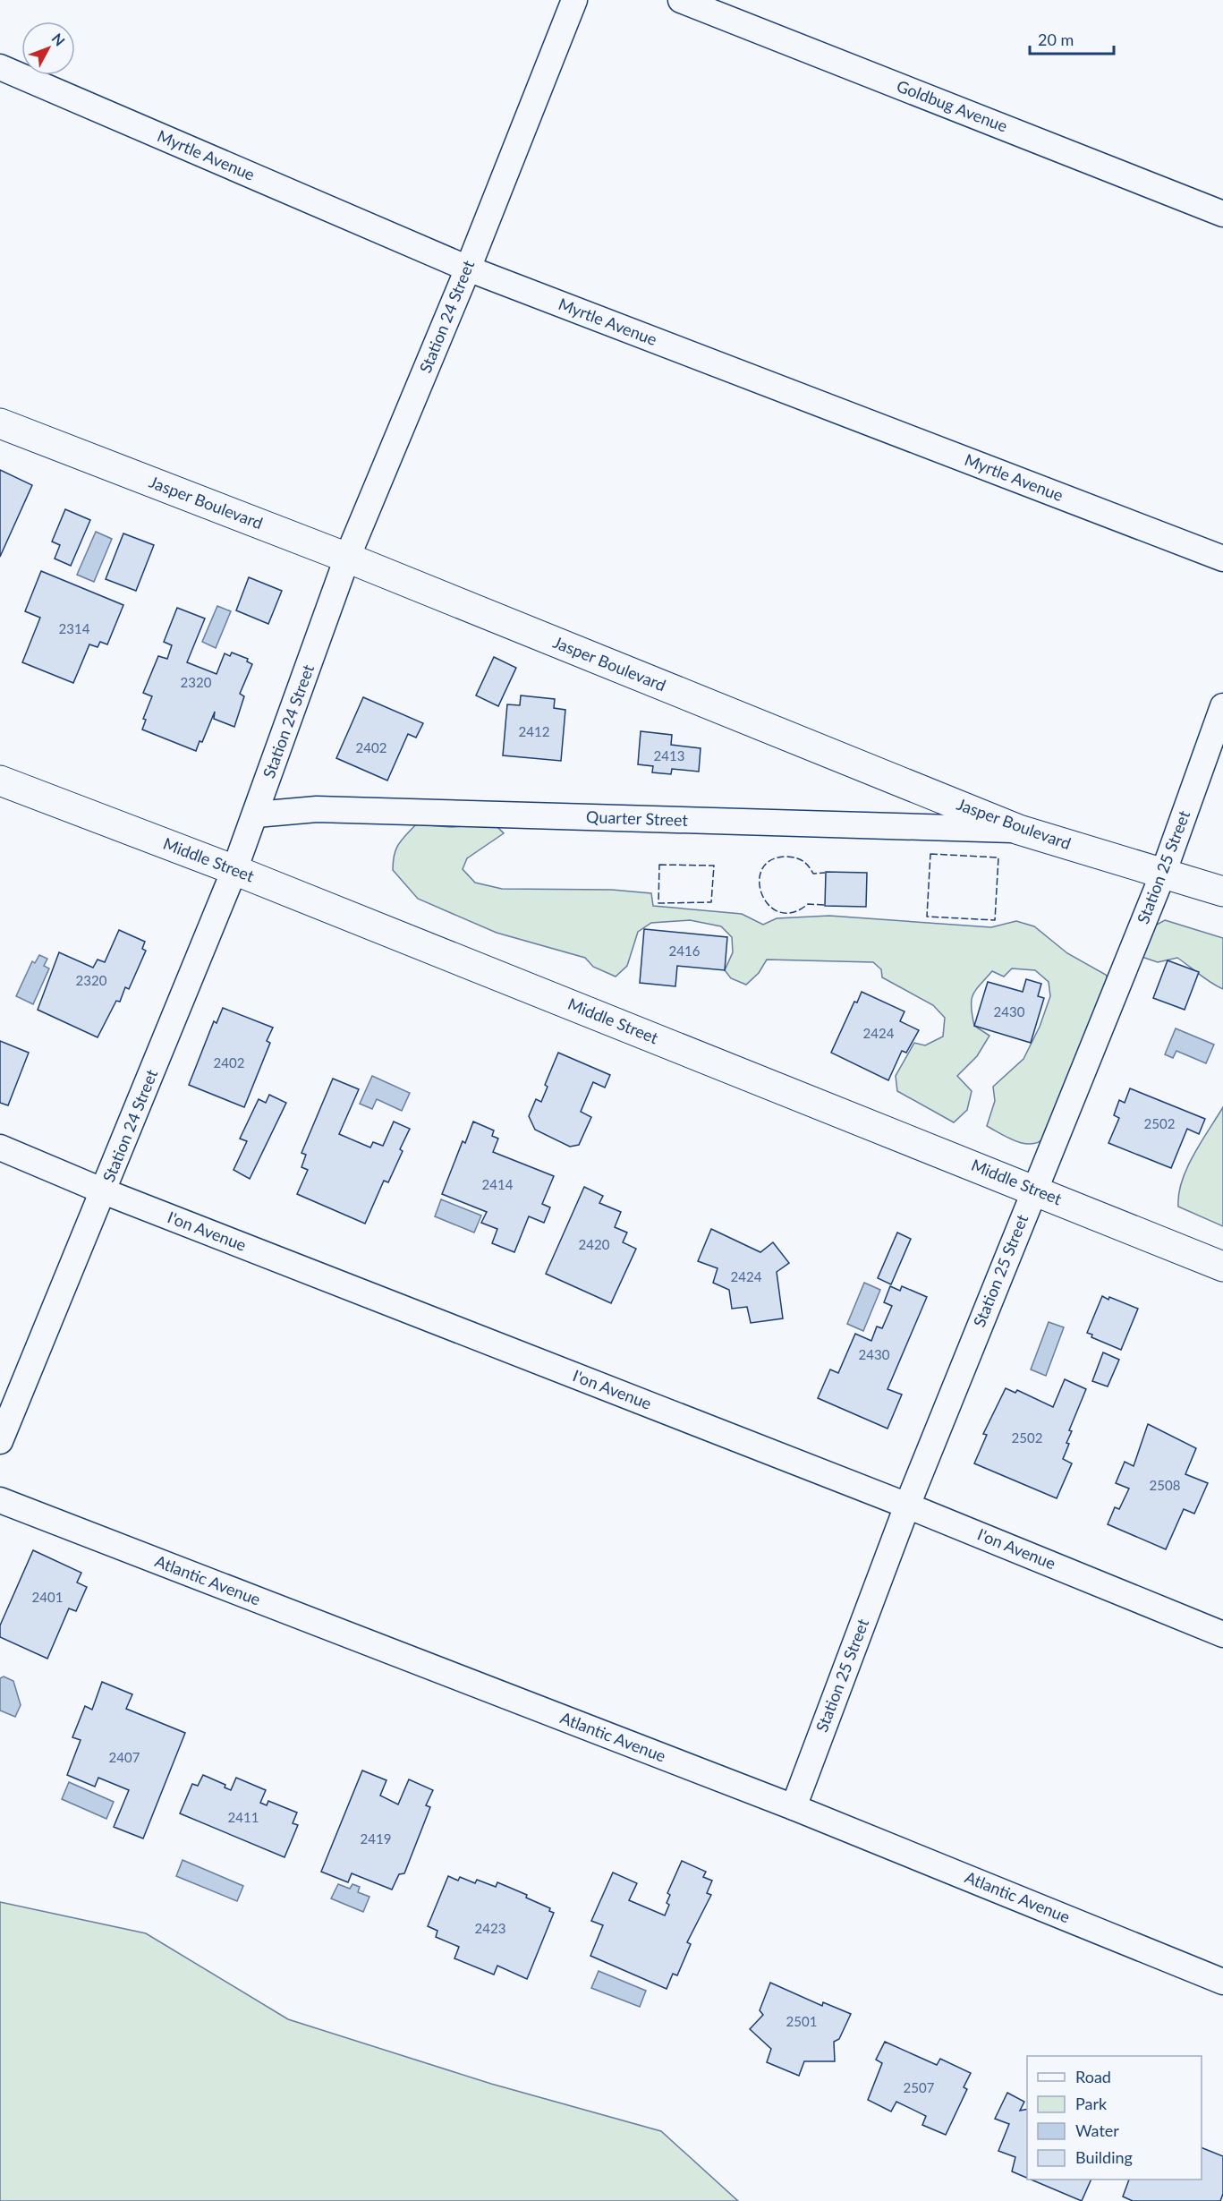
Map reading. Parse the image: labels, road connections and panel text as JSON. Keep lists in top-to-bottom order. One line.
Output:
{"streets":{"main road":["Jasper Boulevard","Middle Street"],"street":["Goldbug Avenue","Myrtle Avenue","Station 24 Street","Quarter Street","Station 25 Street","I'on Avenue","Atlantic Avenue"]},"crossings":[["Myrtle Avenue","Station 24 Street"],["Station 24 Street","Jasper Boulevard"],["Station 24 Street","Quarter Street"],["Station 24 Street","Middle Street"],["Station 24 Street","I'on Avenue"],["Jasper Boulevard","Quarter Street"],["Jasper Boulevard","Station 25 Street"],["Middle Street","Station 25 Street"],["Station 25 Street","I'on Avenue"],["Station 25 Street","Atlantic Avenue"]],"house_numbers":["2314","2320","2412","2402","2413","2416","2320","2430","2424","2402","2502","2414","2420","2424","2430","2502","2508","2401","2407","2411","2419","2423","2501","2507"],"legend":["Road","Park","Water","Building"],"scale_bar":"20 m","north":"top right"}
